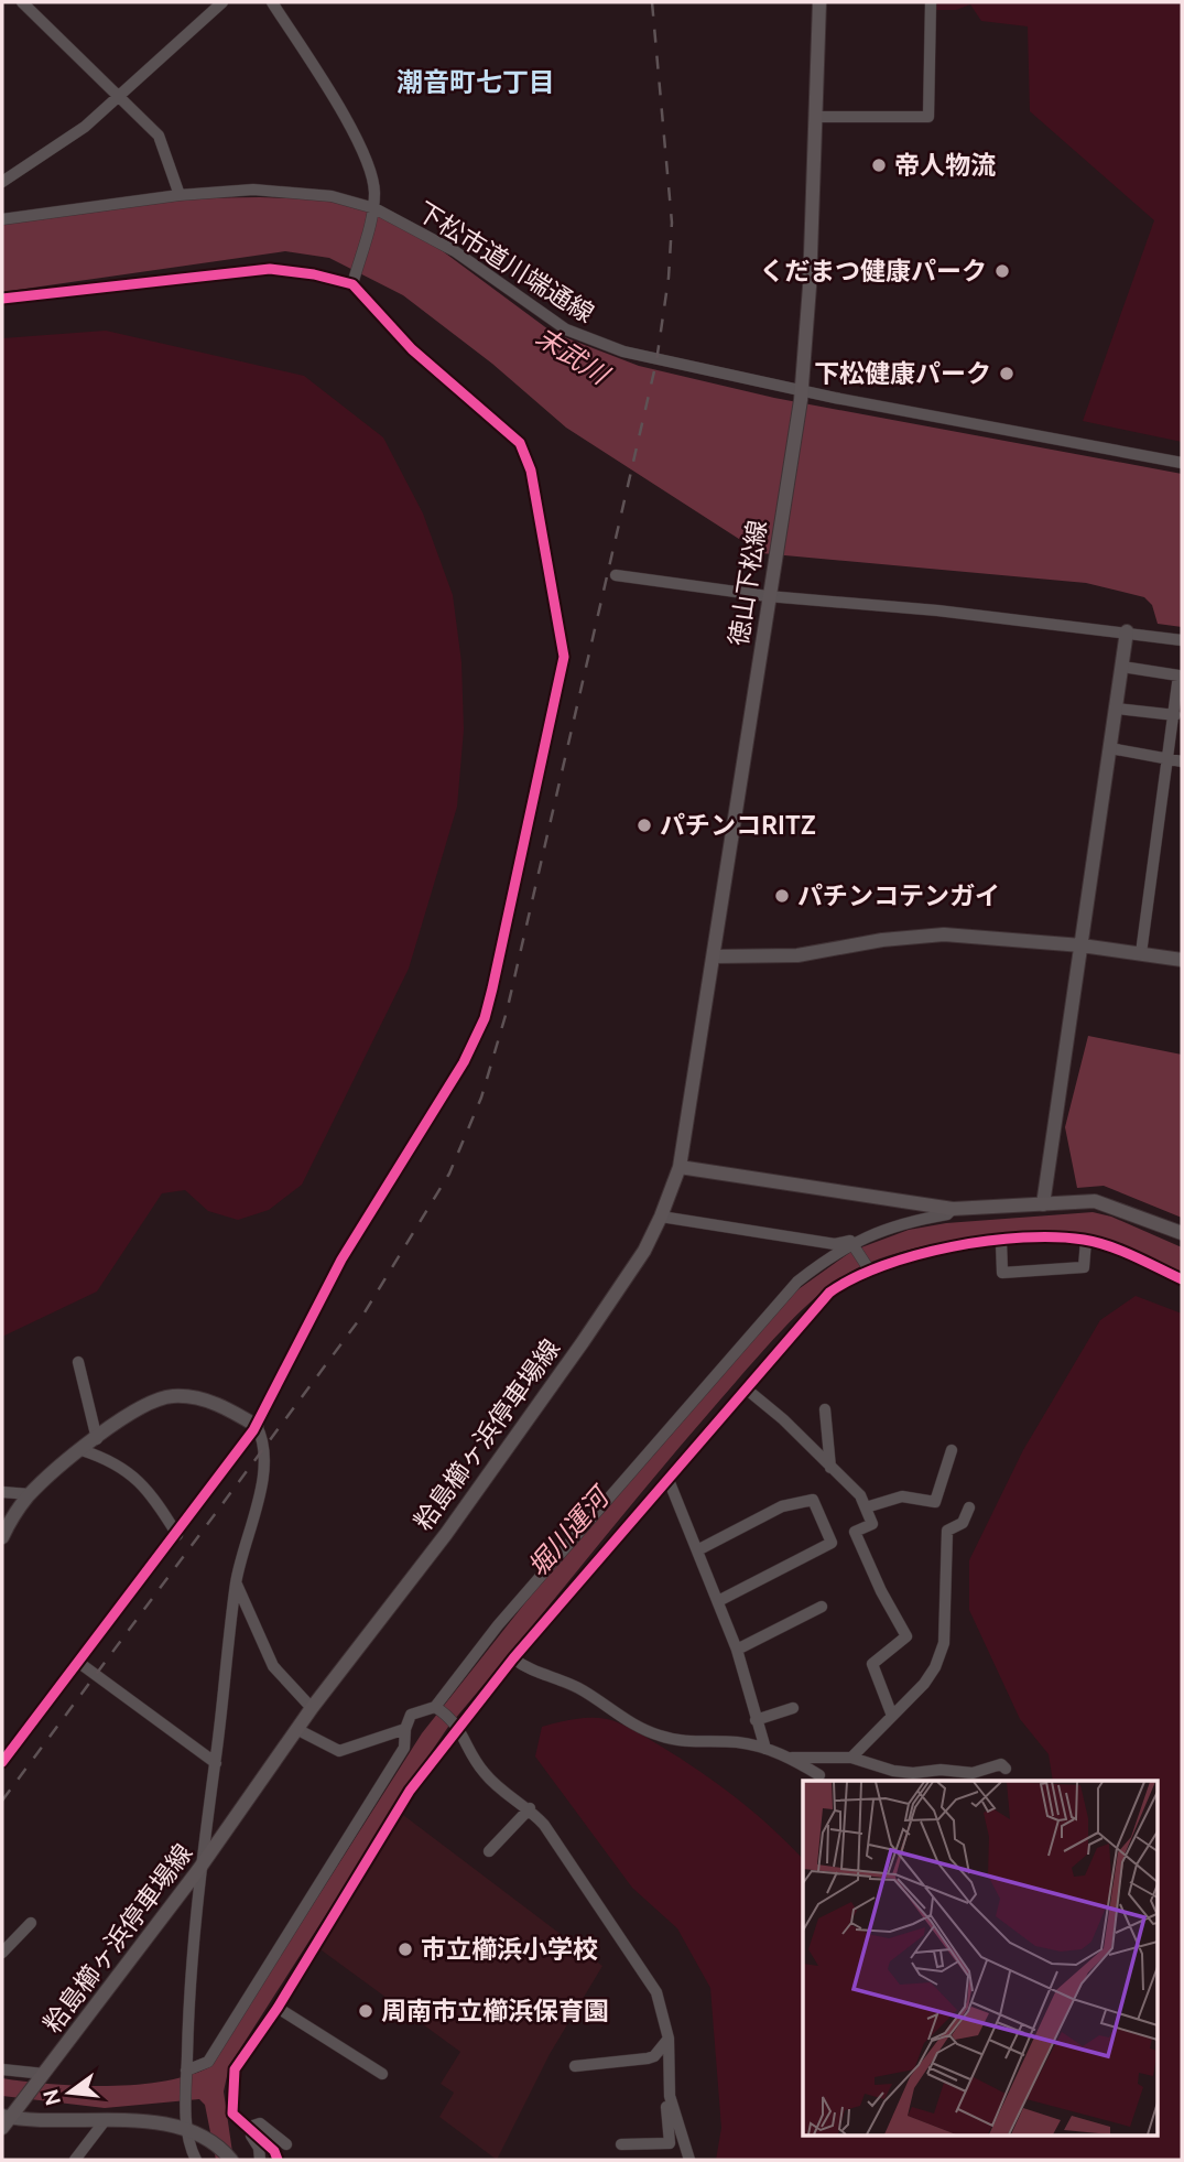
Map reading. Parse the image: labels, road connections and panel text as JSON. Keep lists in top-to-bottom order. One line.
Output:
{"streets":{"main road":["徳山下松線","粭島櫛ヶ浜停車場線"],"street":["下松市道川端通線"]},"crossings":[["下松市道川端通線","徳山下松線"],["徳山下松線","粭島櫛ヶ浜停車場線"]],"districts":["潮音町七丁目"],"water":["末武川","堀川運河"],"places":["帝人物流","くだまつ健康パーク","下松健康パーク","パチンコRITZ","パチンコテンガイ","市立櫛浜小学校","周南市立櫛浜保育園"],"north":"left"}
